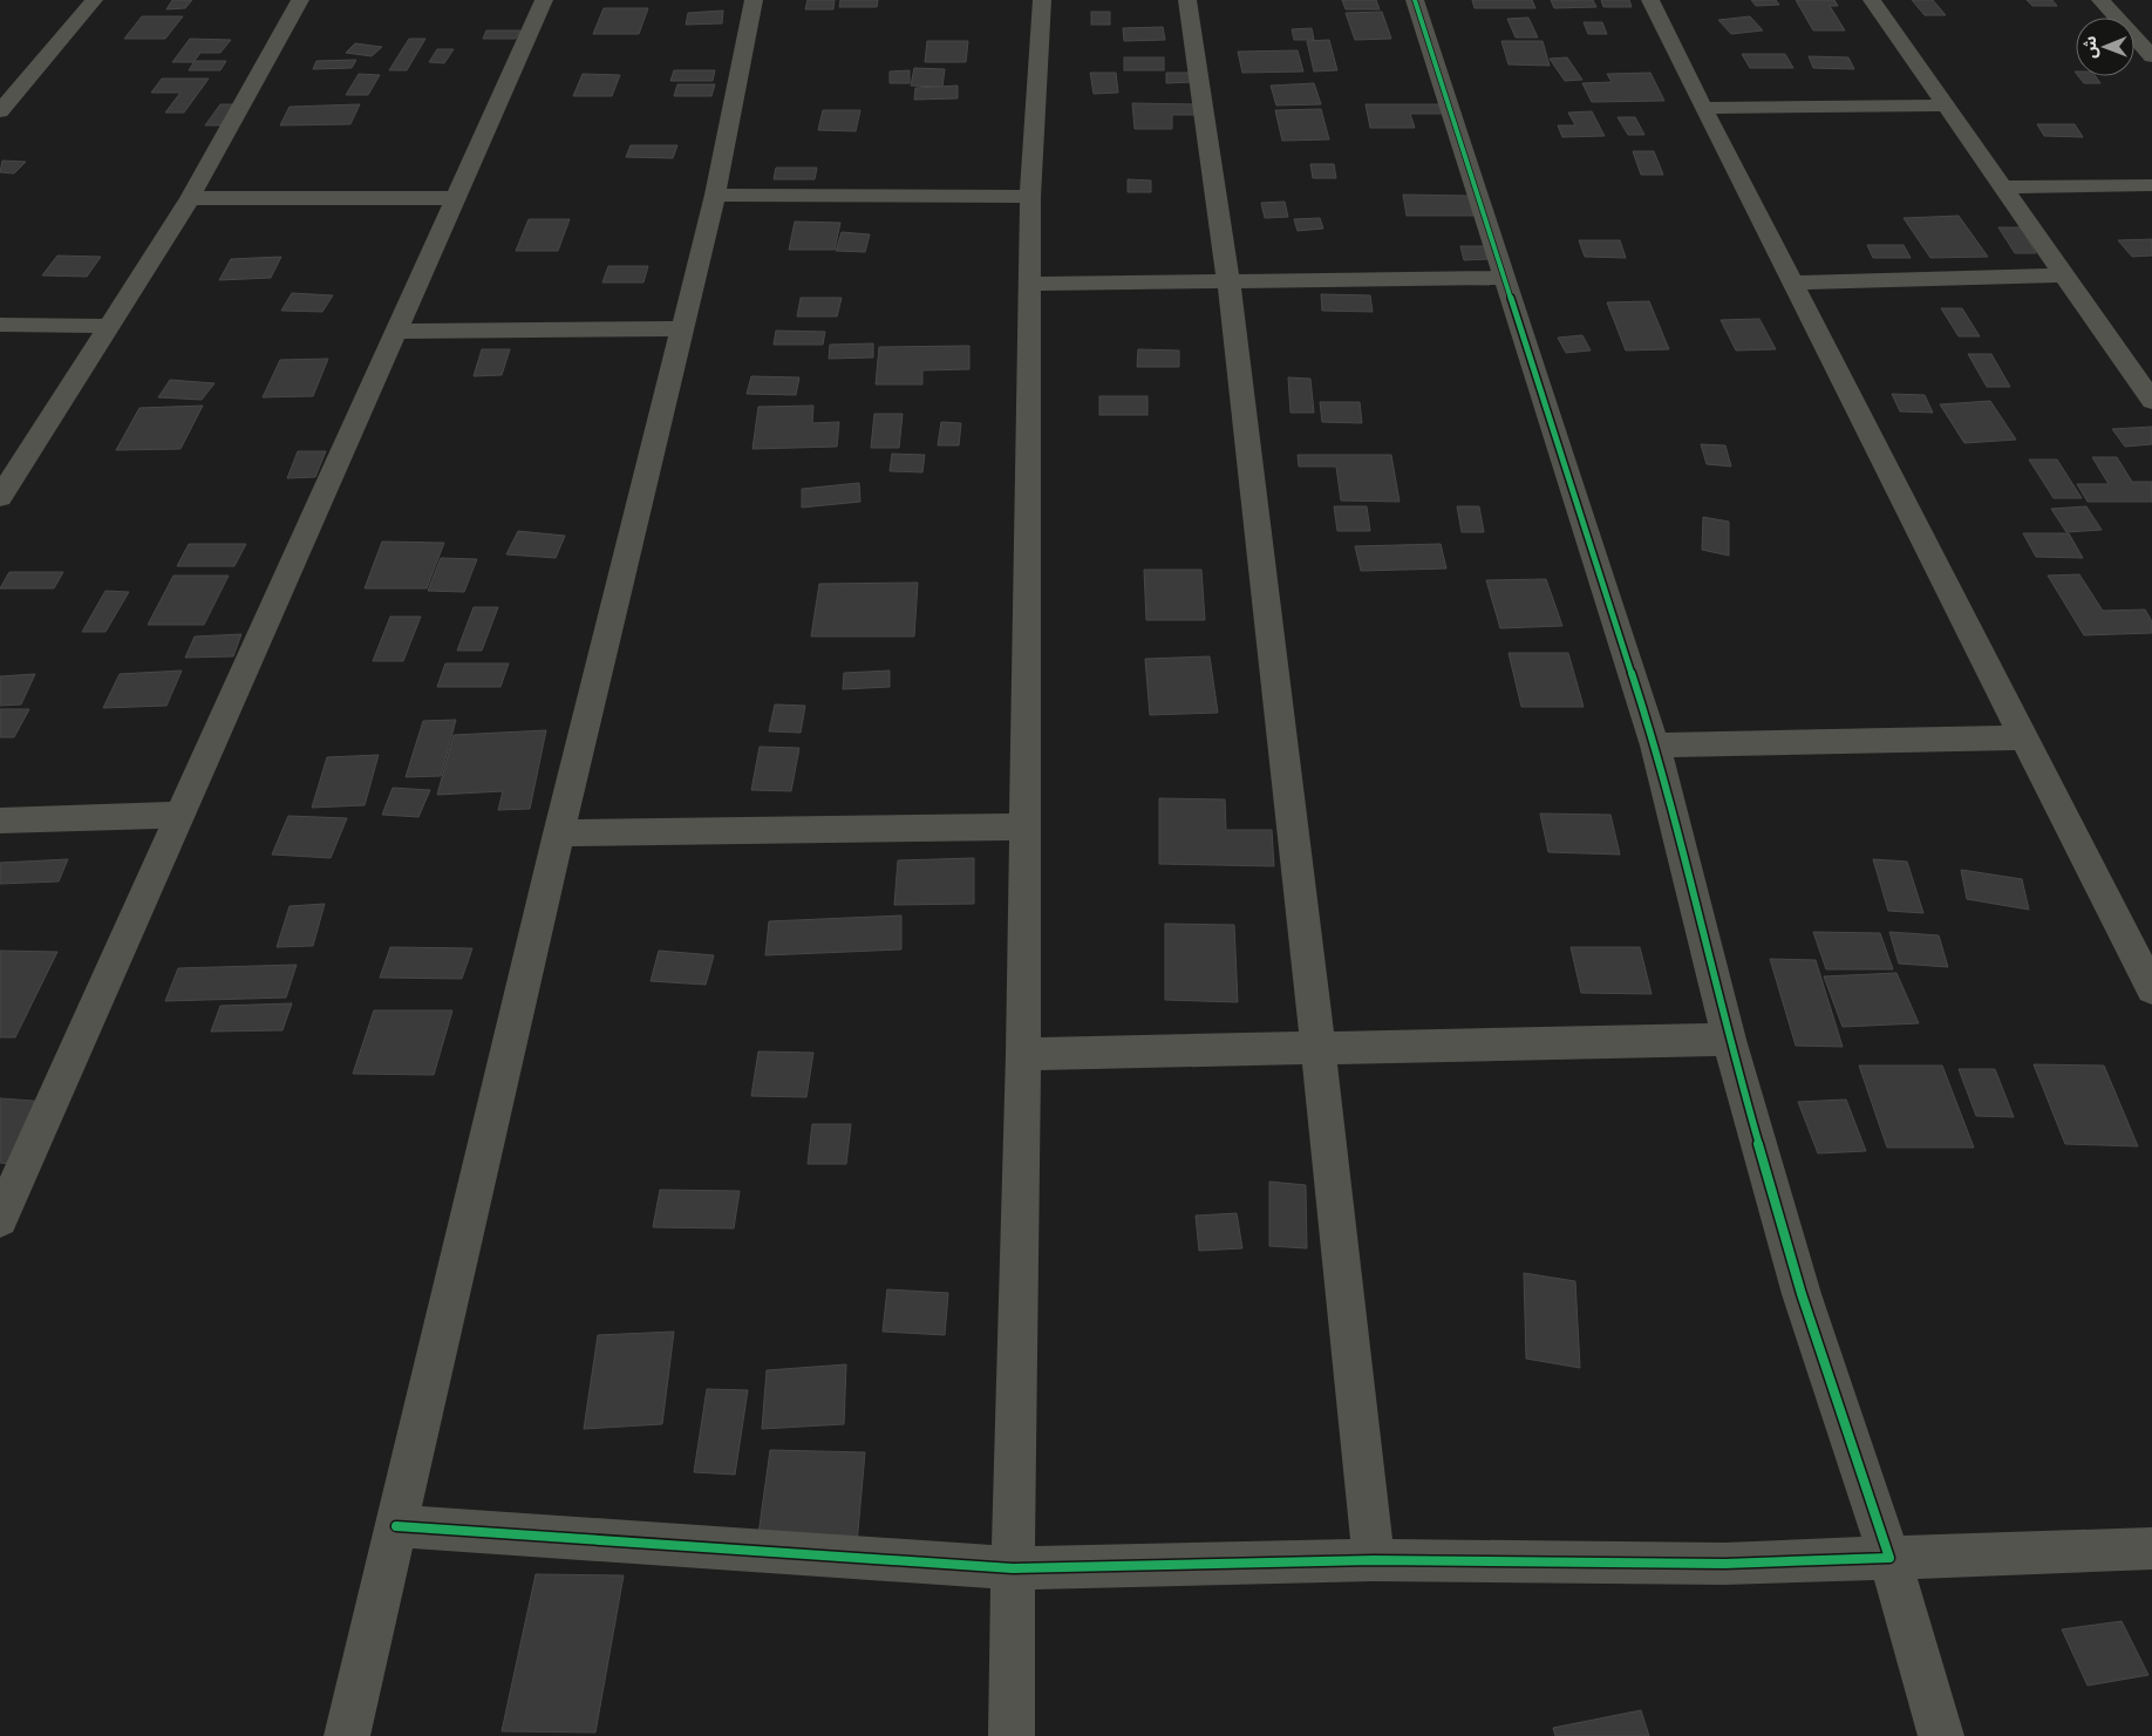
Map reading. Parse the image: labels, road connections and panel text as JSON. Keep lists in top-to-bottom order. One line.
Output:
{"north":"left"}
